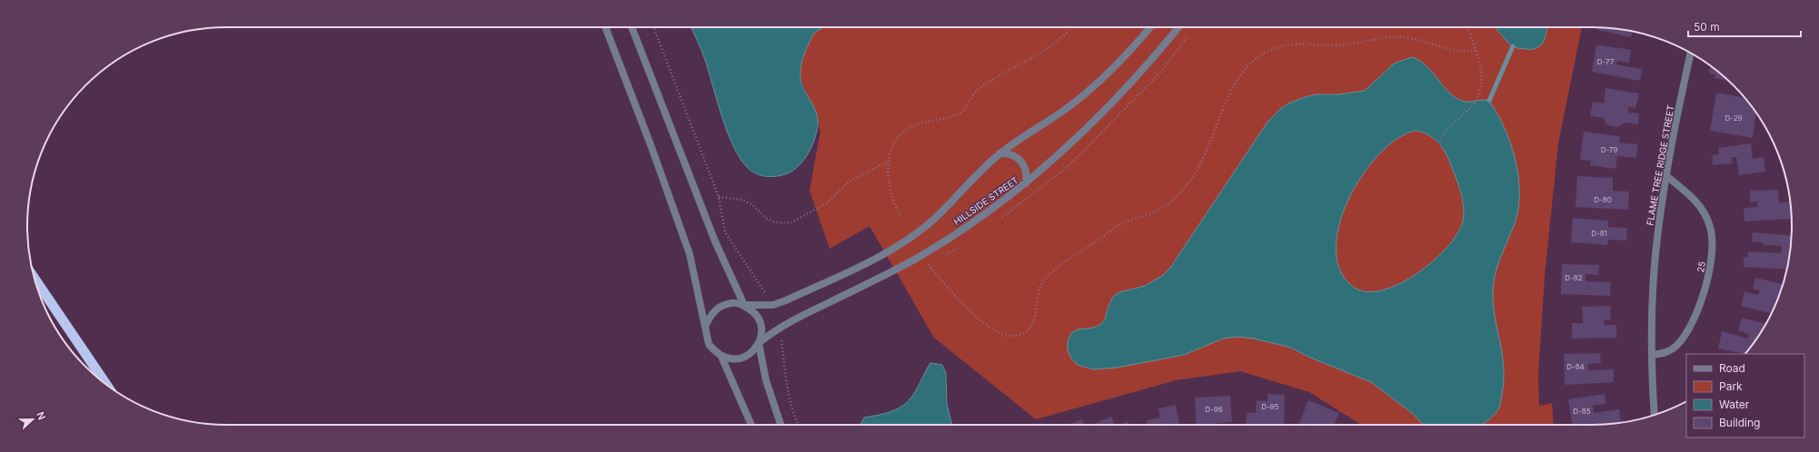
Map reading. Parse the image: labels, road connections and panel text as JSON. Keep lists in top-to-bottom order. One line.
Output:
{"streets":{"street":["FLAME TREE RIDGE STREET","HILLSIDE STREET","25"]},"crossings":[["FLAME TREE RIDGE STREET","25"]],"house_numbers":["D-77","D-29","D-79","D-80","D-81","D-82","D-84","D-95","D-96","D-85"],"legend":["Road","Park","Water","Building"],"scale_bar":"50 m","north":"right"}
